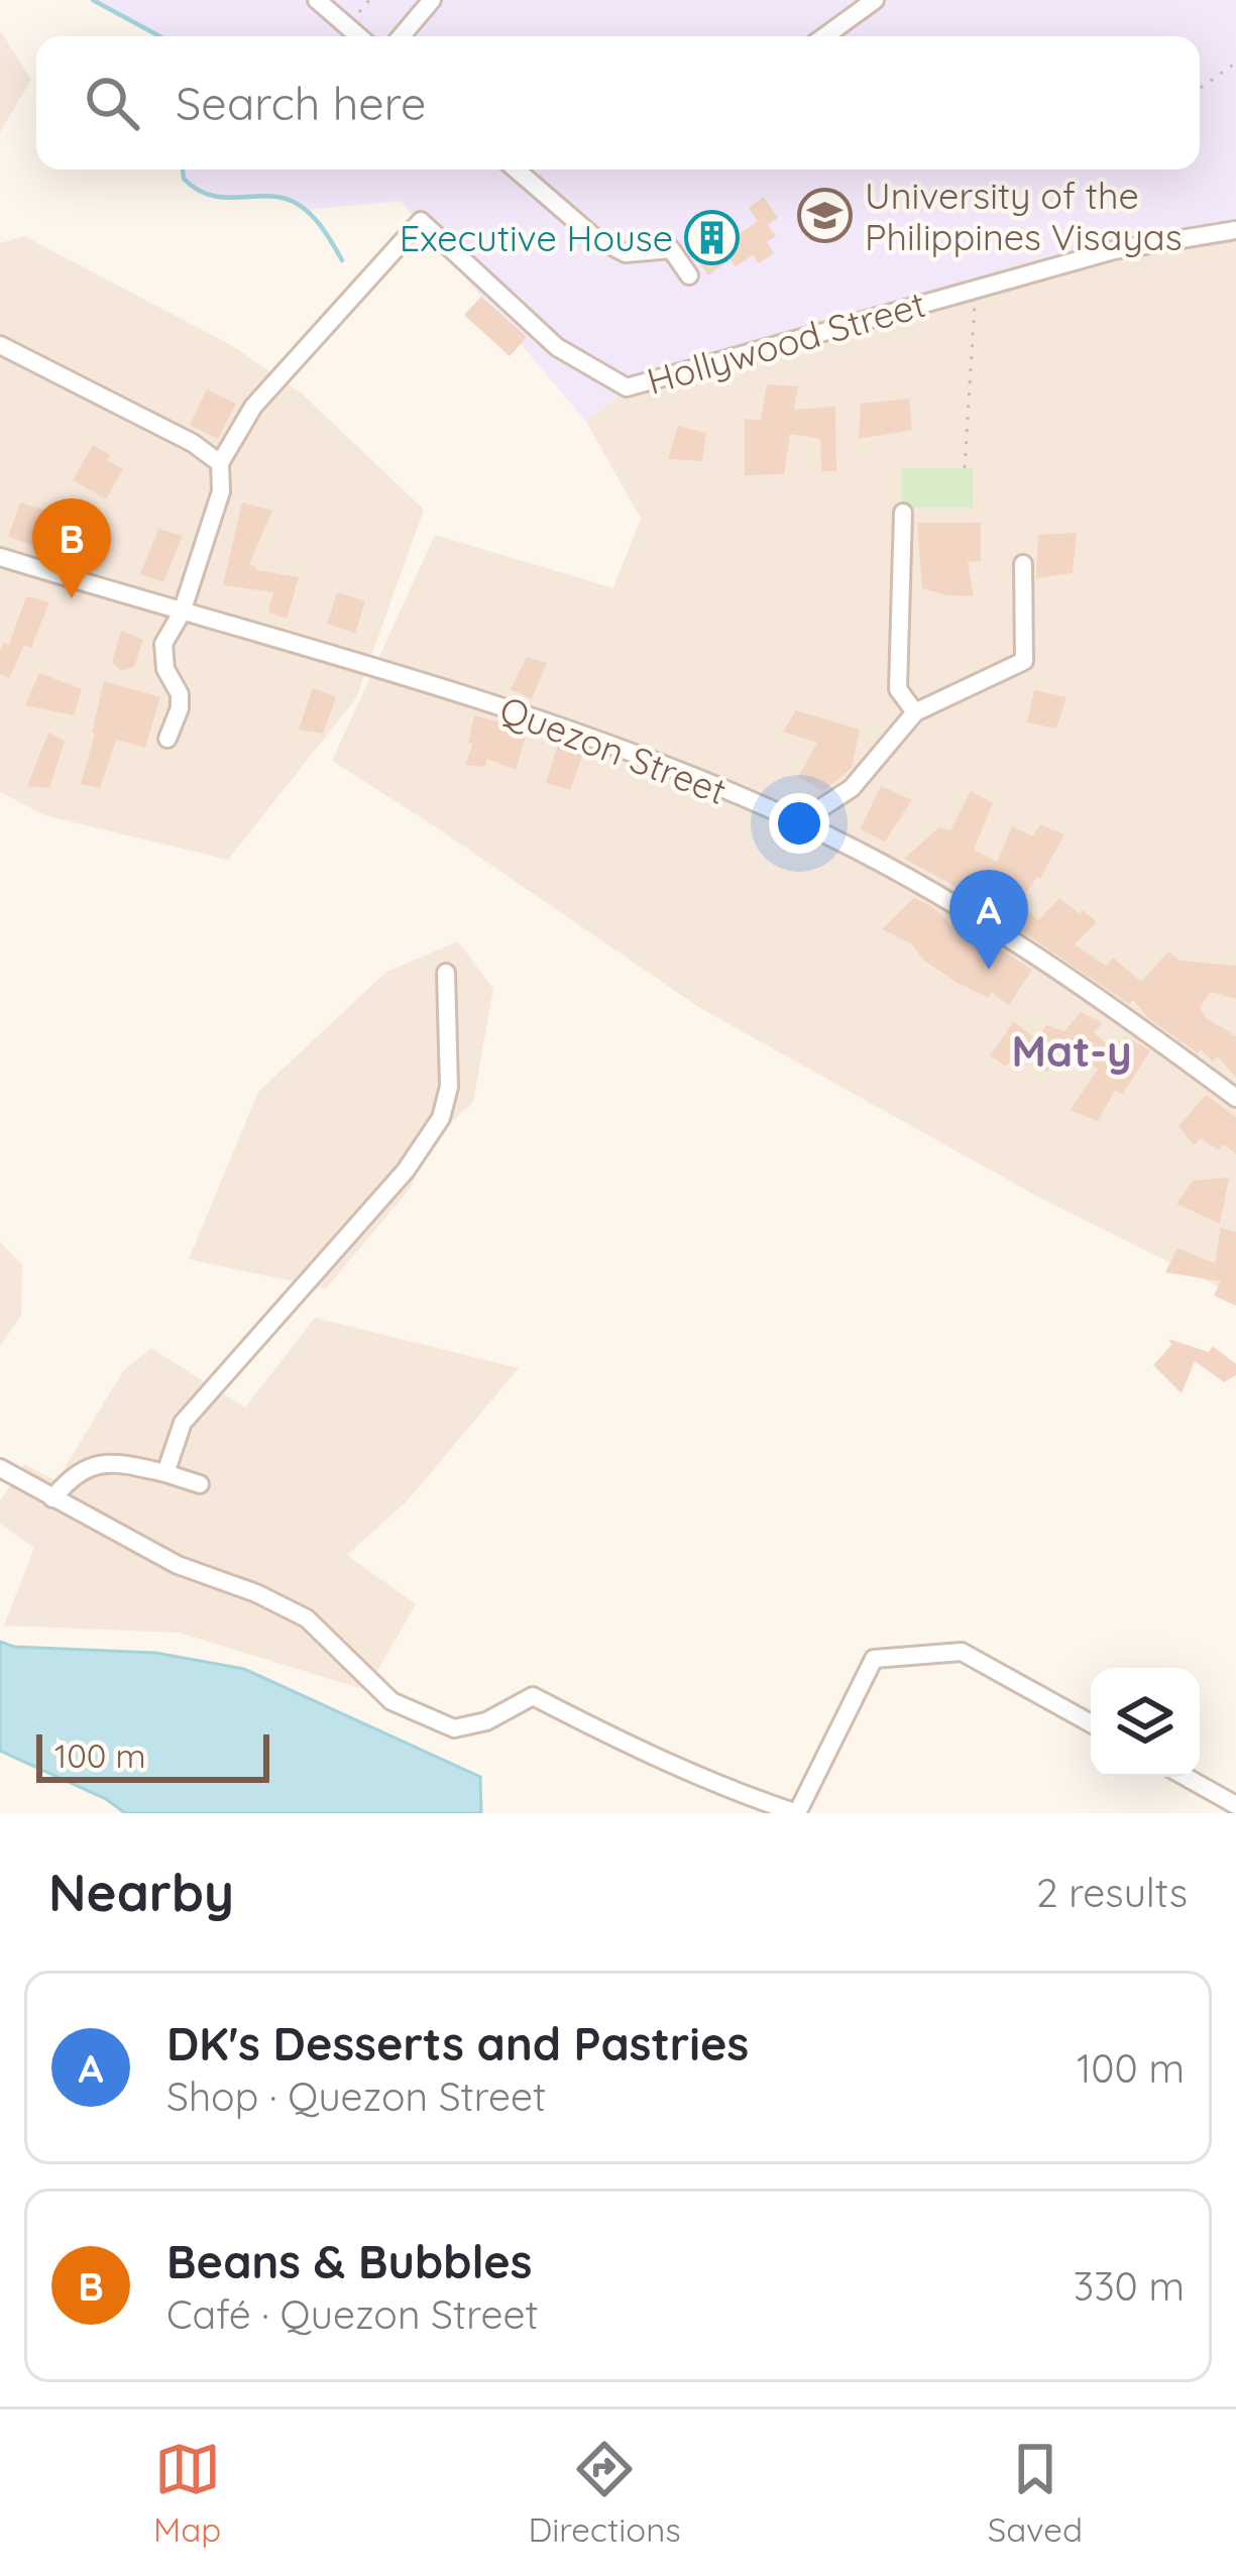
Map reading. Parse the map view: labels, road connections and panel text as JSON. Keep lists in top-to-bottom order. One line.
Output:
{"streets":{"street":["Hollywood Street","Quezon Street"]},"districts":["Mat-y"],"places":{"school or university":["University of the Philippines Visayas"],"building":["Executive House"]},"scale_bar":"100 m","page":{"search":"Search here","pins":["B","A"],"scale":"100 m","heading":["Nearby","2 results"],"list":[{"mark":"A","name":"DK's Desserts and Pastries","note":"Shop · Quezon Street","value":"100 m"},{"mark":"B","name":"Beans & Bubbles","note":"Café · Quezon Street","value":"330 m"}],"nav":["Map","Directions","Saved"]}}
